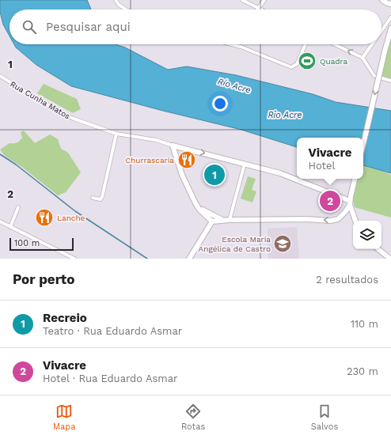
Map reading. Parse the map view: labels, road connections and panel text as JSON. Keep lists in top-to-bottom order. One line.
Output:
{"streets":{"street":["Rua Cunha Matos"]},"water":["Río Acre","Rio Acre"],"places":{"sports":["Quadra"],"restaurant":["Churrascaria","Lanche"],"school or university":["Escola Maria Angélica de Castro"]},"scale_bar":"100 m","page":{"search":"Pesquisar aqui","popup":["Vivacre","Hotel"],"pins":["1","2"],"scale":"100 m","heading":["Por perto","2 resultados"],"list":[{"mark":"1","name":"Recreio","note":"Teatro · Rua Eduardo Asmar","value":"110 m"},{"mark":"2","name":"Vivacre","note":"Hotel · Rua Eduardo Asmar","value":"230 m"}],"nav":["Mapa","Rotas","Salvos"]},"grid":{"rows":["1","2"]}}
